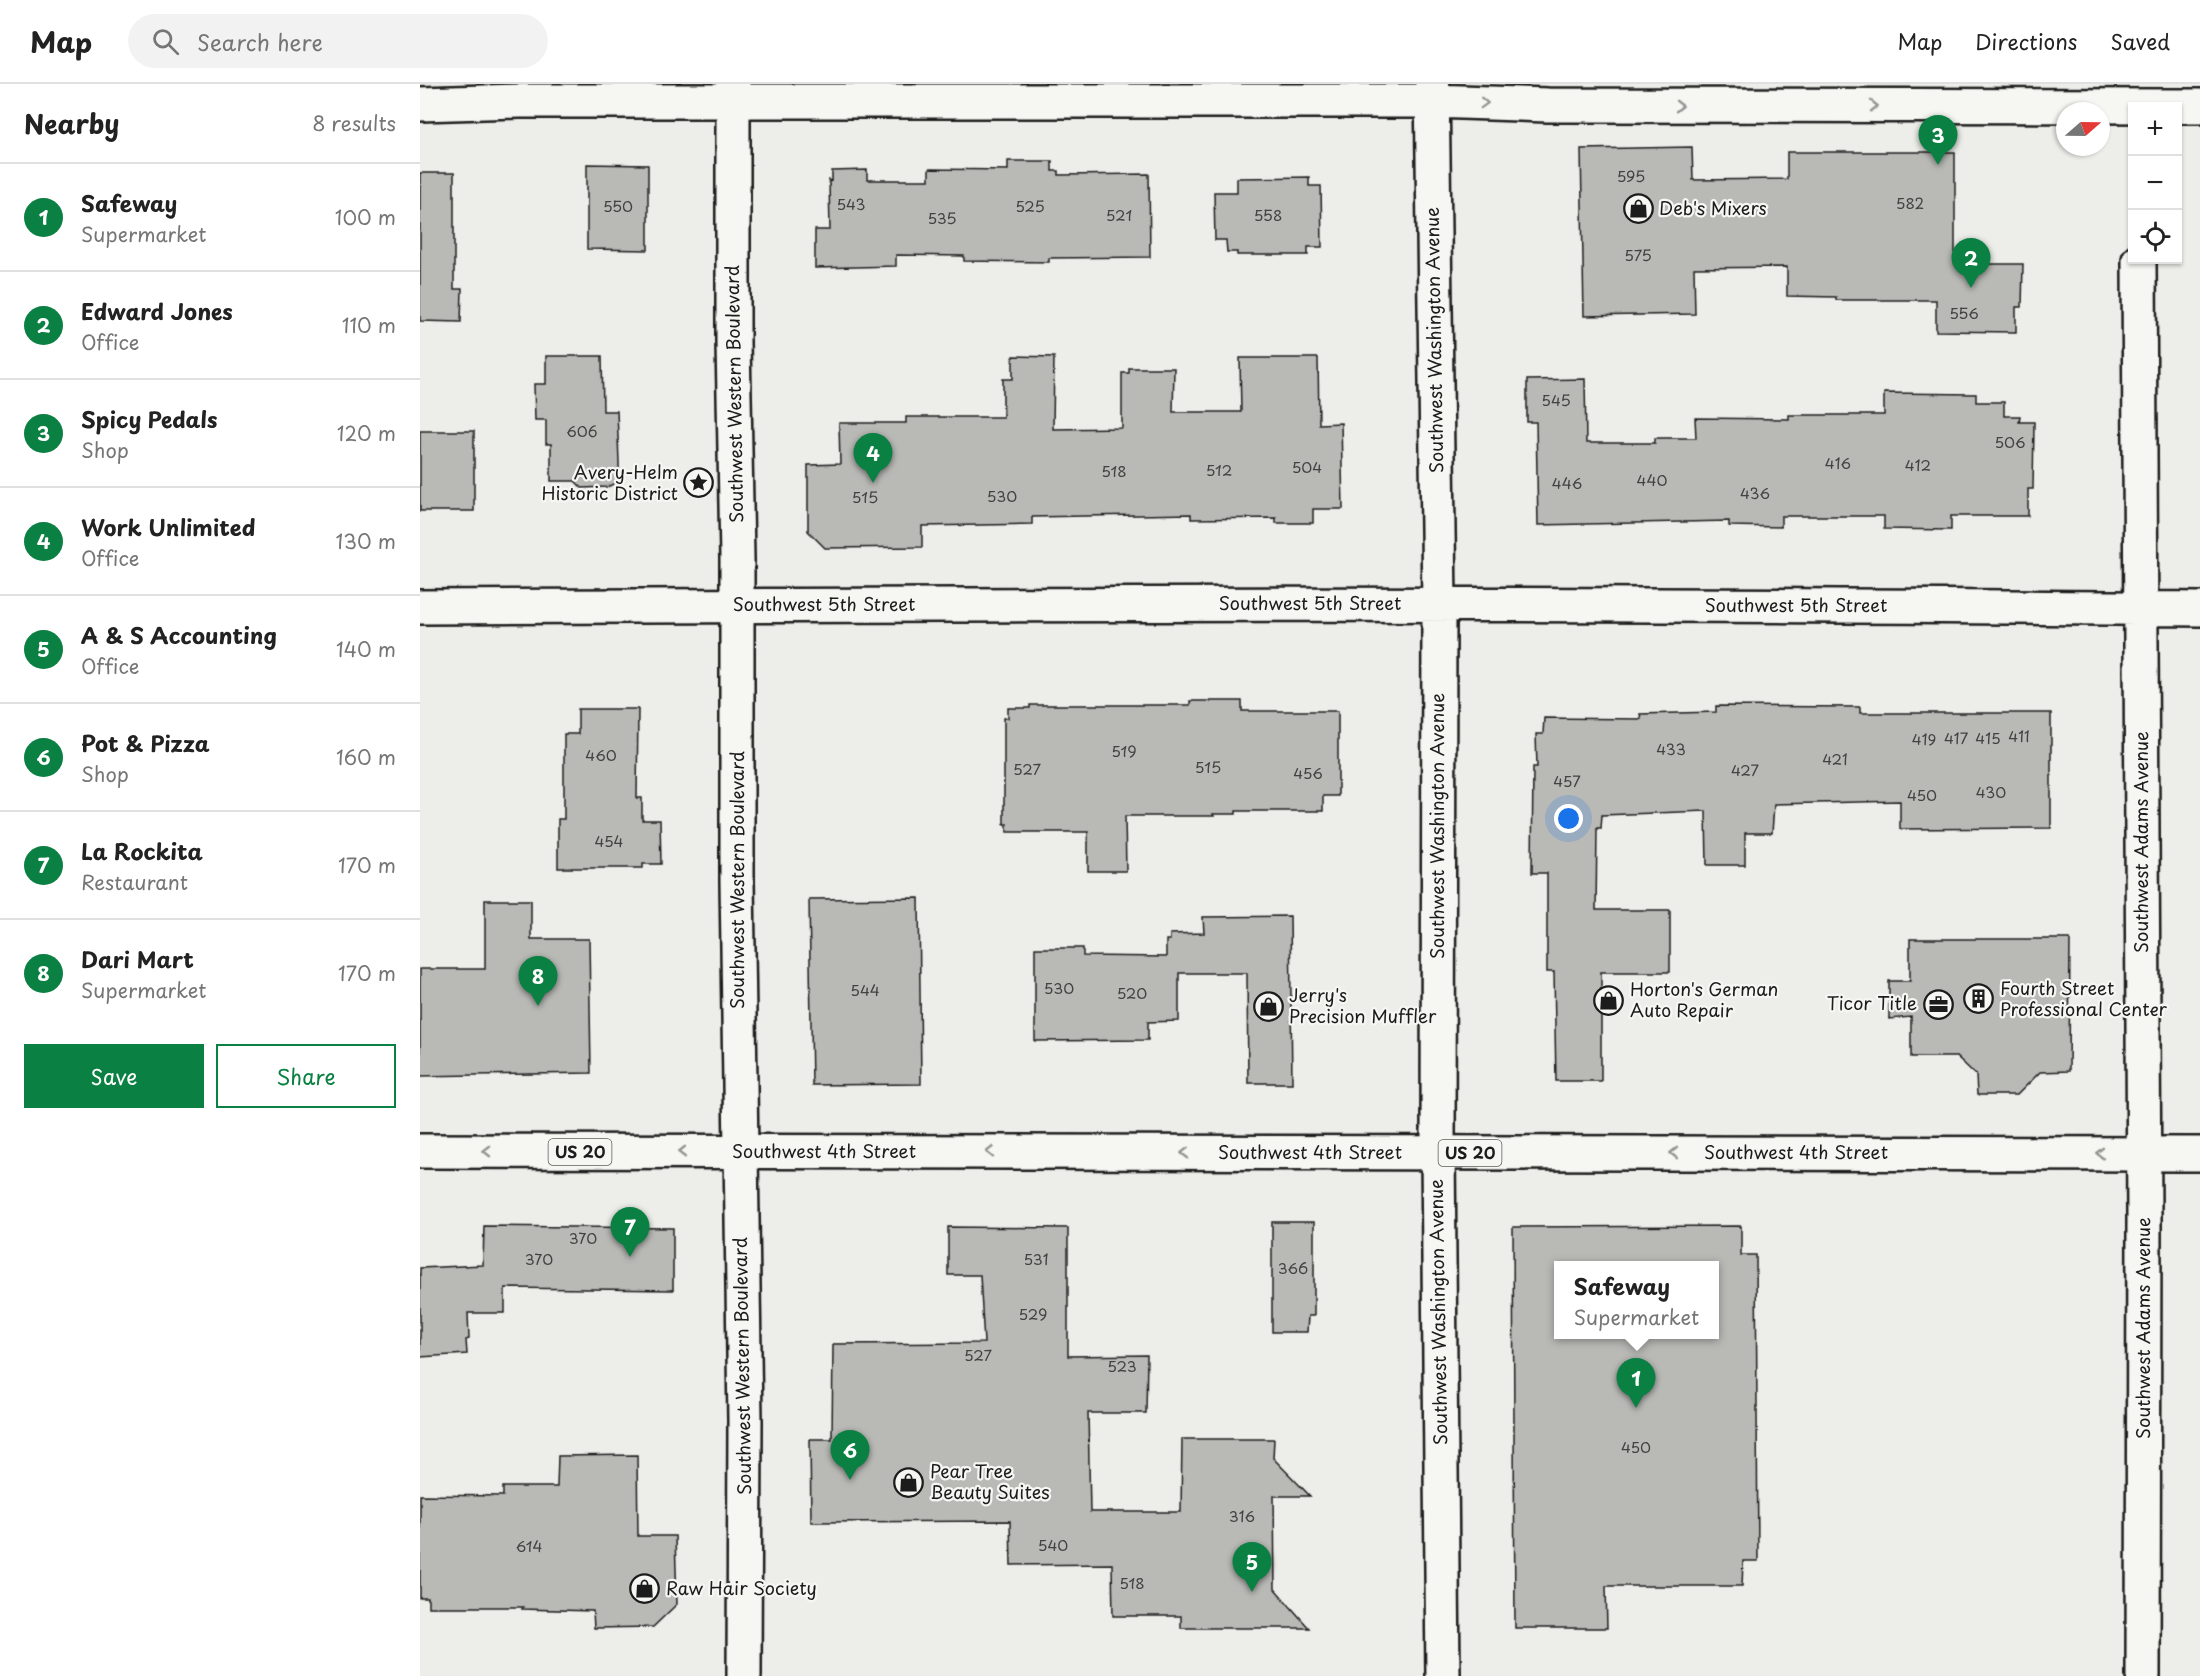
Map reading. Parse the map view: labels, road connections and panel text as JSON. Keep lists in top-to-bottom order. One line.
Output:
{"streets":{"main road":["Southwest Washington Avenue","Southwest Western Boulevard","Southwest 5th Street","Southwest Adams Avenue","US 20","Southwest 4th Street"]},"crossings":[["Southwest Washington Avenue","Southwest 5th Street"],["Southwest Washington Avenue","Southwest 4th Street"],["Southwest Western Boulevard","Southwest 5th Street"],["Southwest Western Boulevard","Southwest 4th Street"],["Southwest 5th Street","Southwest Adams Avenue"],["Southwest Adams Avenue","Southwest 4th Street"]],"one_way":["Southwest 4th Street"],"places":{"shop":["Deb's Mixers","Horton's German Auto Repair","Jerry's Precision Muffler","Pear Tree Beauty Suites","Raw Hair Society"],"place":["Avery-Helm Historic District"],"building":["Fourth Street Professional Center"],"office":["Ticor Title"]},"house_numbers":["595","582","543","550","525","521","558","535","575","556","545","606","506","416","412","504","512","518","440","446","436","530","515","411","417","415","419","433","519","460","421","515","527","427","456","457","430","450","454","530","544","520","370","370","531","366","529","527","523","450","316","540","614","518"],"north":"right","page":{"header":"Map","search":"Search here","nav":["Map","Directions","Saved"],"heading":["Nearby","8 results"],"map_buttons":["+","−"],"pins":["3","2","4","8","7","1","6","5"],"list":[{"mark":"1","name":"Safeway","note":"Supermarket","value":"100 m"},{"mark":"2","name":"Edward Jones","note":"Office","value":"110 m"},{"mark":"3","name":"Spicy Pedals","note":"Shop","value":"120 m"},{"mark":"4","name":"Work Unlimited","note":"Office","value":"130 m"},{"mark":"5","name":"A & S Accounting","note":"Office","value":"140 m"},{"mark":"6","name":"Pot & Pizza","note":"Shop","value":"160 m"},{"mark":"7","name":"La Rockita","note":"Restaurant","value":"170 m"},{"mark":"8","name":"Dari Mart","note":"Supermarket","value":"170 m"}],"buttons":["Save","Share"],"popup":["Safeway","Supermarket"]}}
